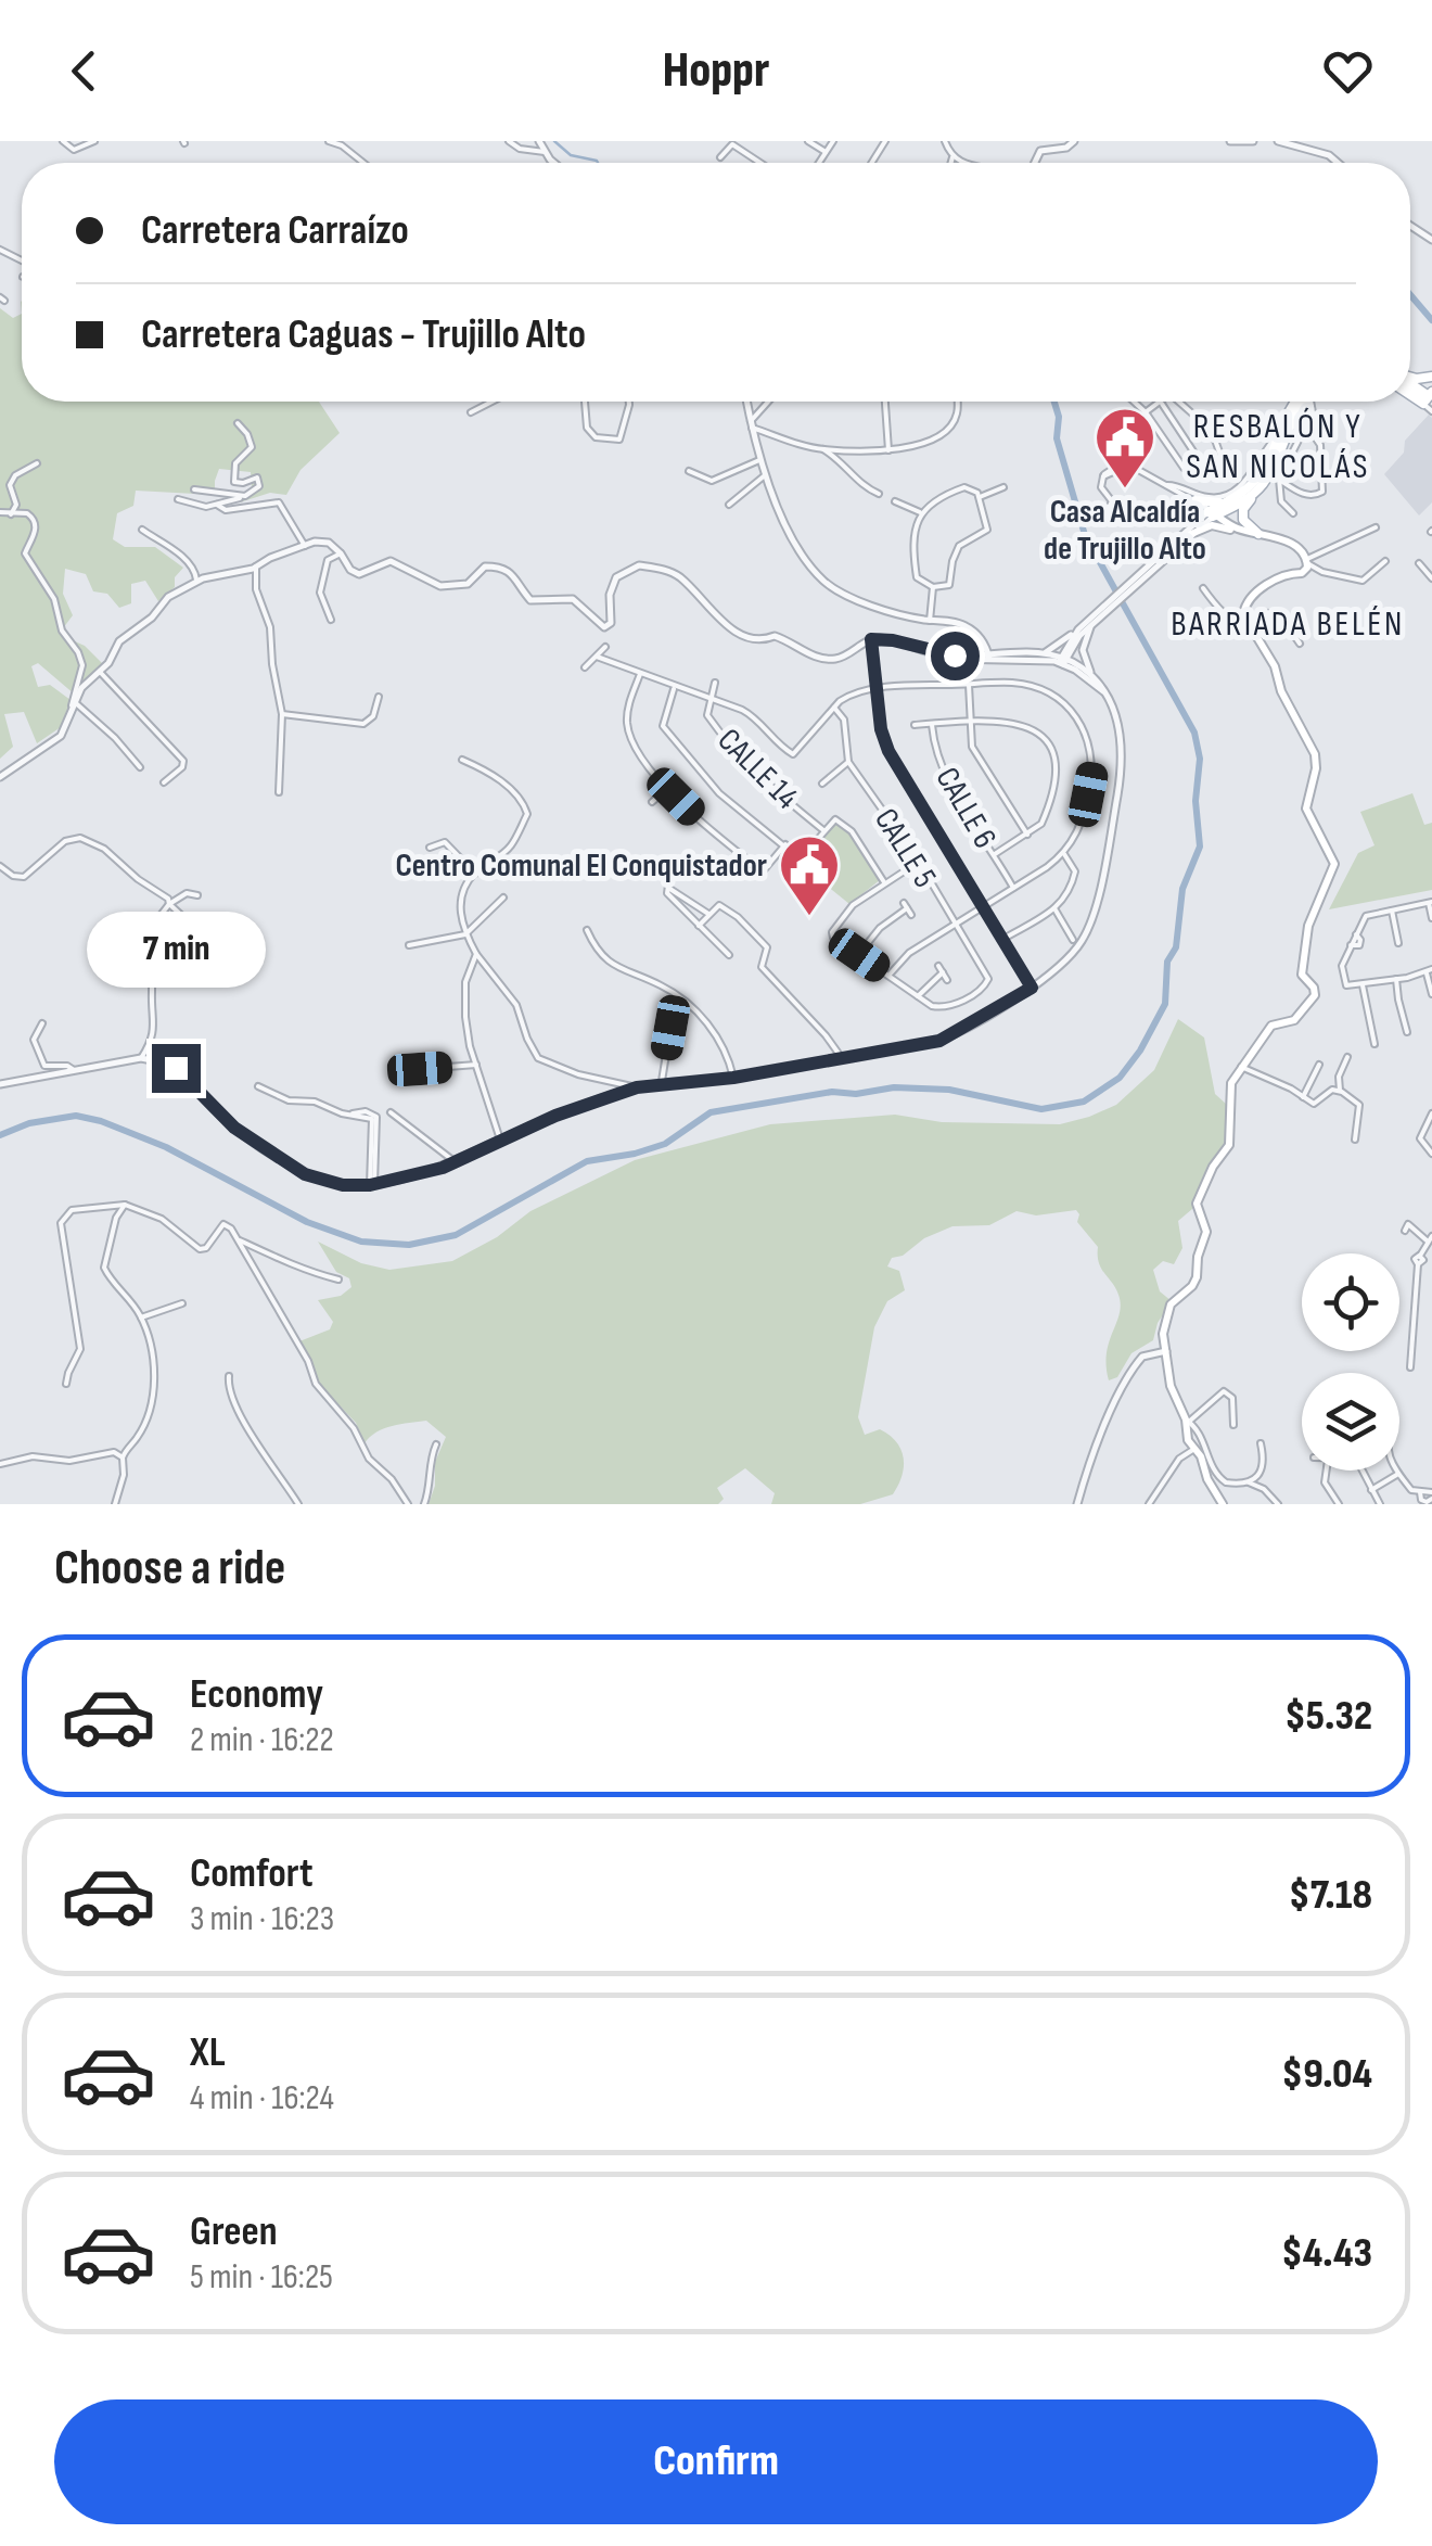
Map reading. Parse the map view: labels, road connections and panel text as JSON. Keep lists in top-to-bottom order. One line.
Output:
{"streets":{"street":["CALLE 14","CALLE 6","CALLE 5"]},"districts":["RESBALÓN Y SAN NICOLÁS","BARRIADA BELÉN"],"places":{"public building":["Casa Alcaldía de Trujillo Alto","Centro Comunal El Conquistador"]},"page":{"header":"Hoppr","banner":["Carretera Carraízo","Carretera Caguas - Trujillo Alto"],"bubble":"7 min","heading":"Choose a ride","list":[{"name":"Economy","note":"2 min · 16:22","value":"$5.32"},{"name":"Comfort","note":"3 min · 16:23","value":"$7.18"},{"name":"XL","note":"4 min · 16:24","value":"$9.04"},{"name":"Green","note":"5 min · 16:25","value":"$4.43"}],"buttons":"Confirm"}}
